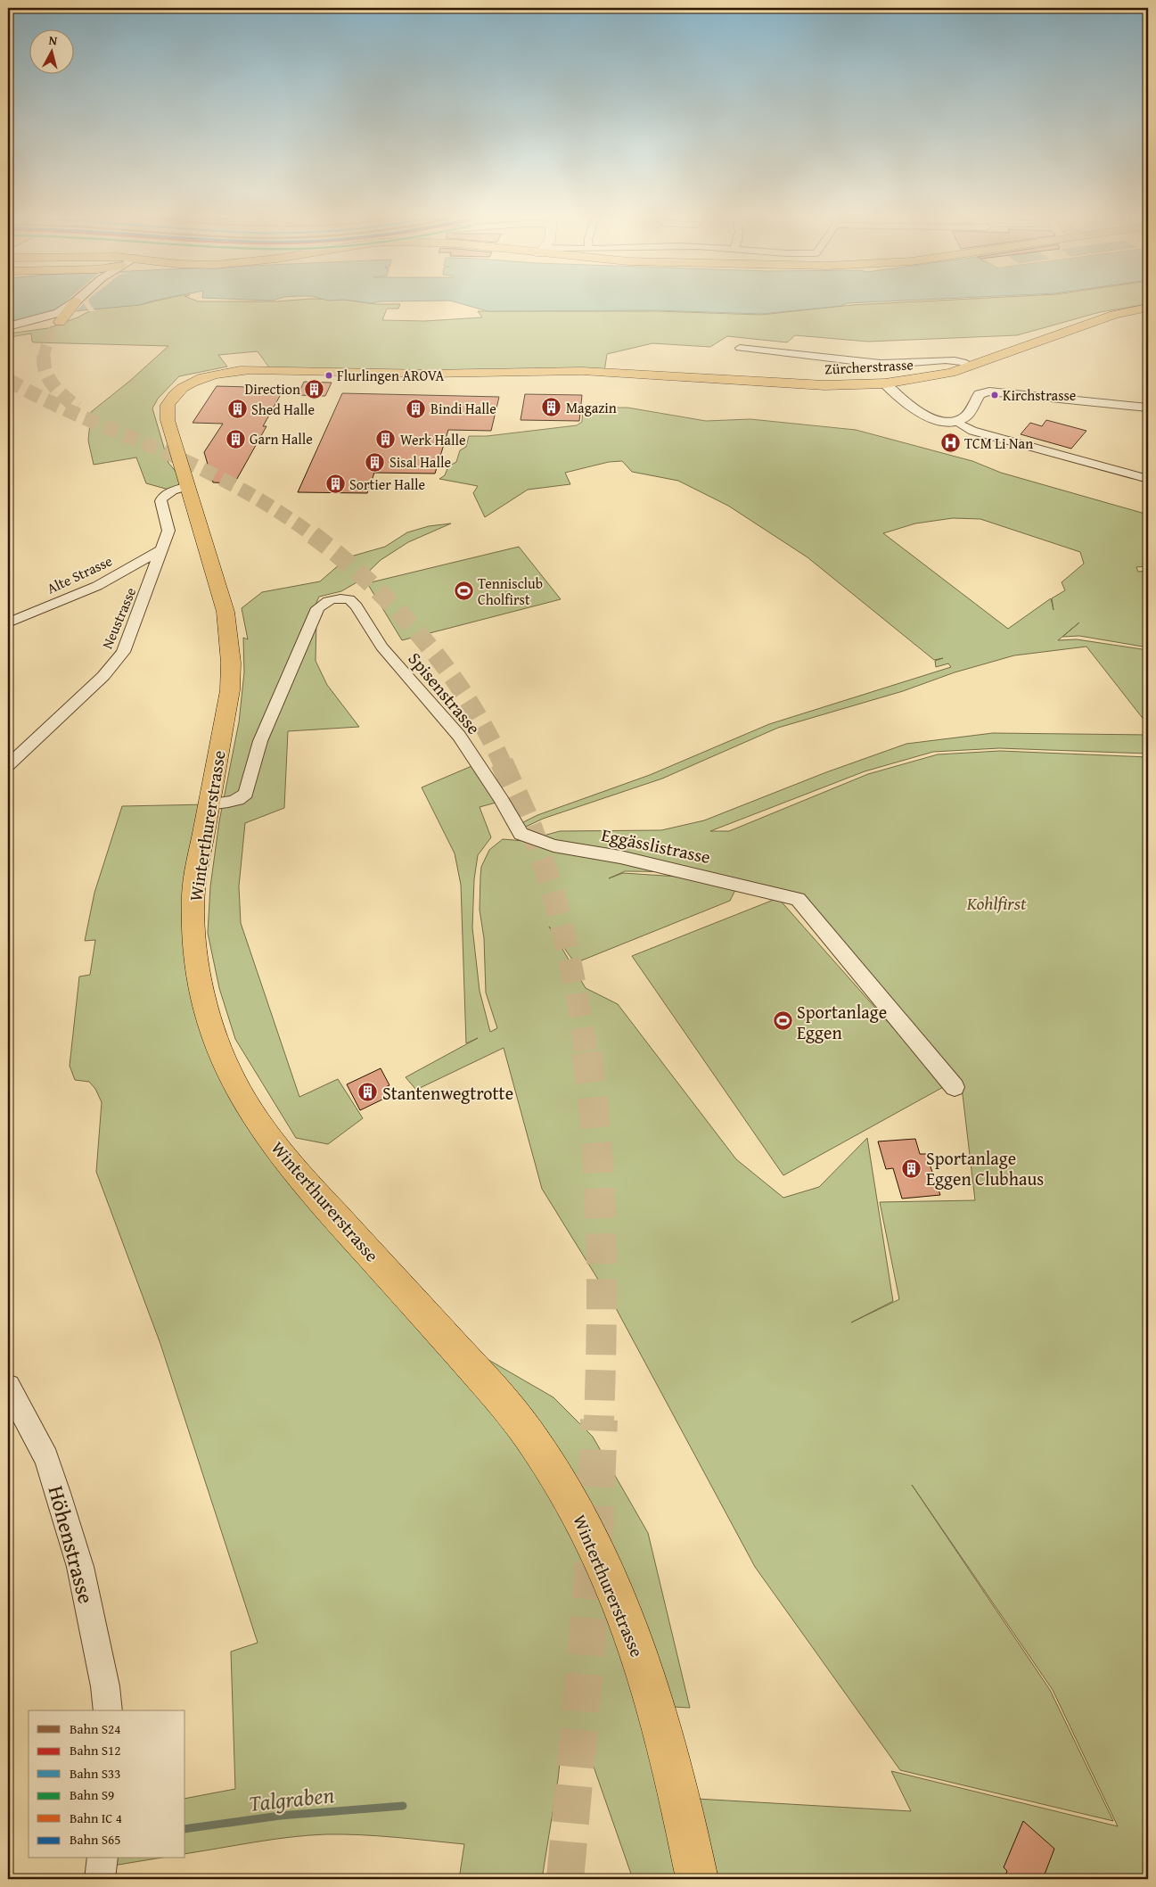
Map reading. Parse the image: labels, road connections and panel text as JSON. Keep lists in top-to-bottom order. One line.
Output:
{"streets":{"main road":["Zürcherstrasse","Winterthurerstrasse"],"street":["Alte Strasse","Neustrasse","Spisenstrasse","Eggässlistrasse","Höhenstrasse"]},"crossings":[["Zürcherstrasse","Winterthurerstrasse"],["Alte Strasse","Neustrasse"],["Neustrasse","Winterthurerstrasse"],["Spisenstrasse","Winterthurerstrasse"],["Spisenstrasse","Eggässlistrasse"]],"water":["Talgraben"],"parks":["Kohlfirst"],"places":{"other":["Flurlingen AROVA","Kirchstrasse"],"building":["Direction","Magazin","Bindi Halle","Shed Halle","Garn Halle","Werk Halle","Sisal Halle","Sortier Halle","Stantenwegtrotte","Sportanlage Eggen Clubhaus"],"hospital":["TCM Li Nan"],"sports":["Tennisclub Cholfirst","Sportanlage Eggen"]},"legend":["Bahn S24","Bahn S12","Bahn S33","Bahn S9","Bahn IC 4","Bahn S65"],"north":"top"}
